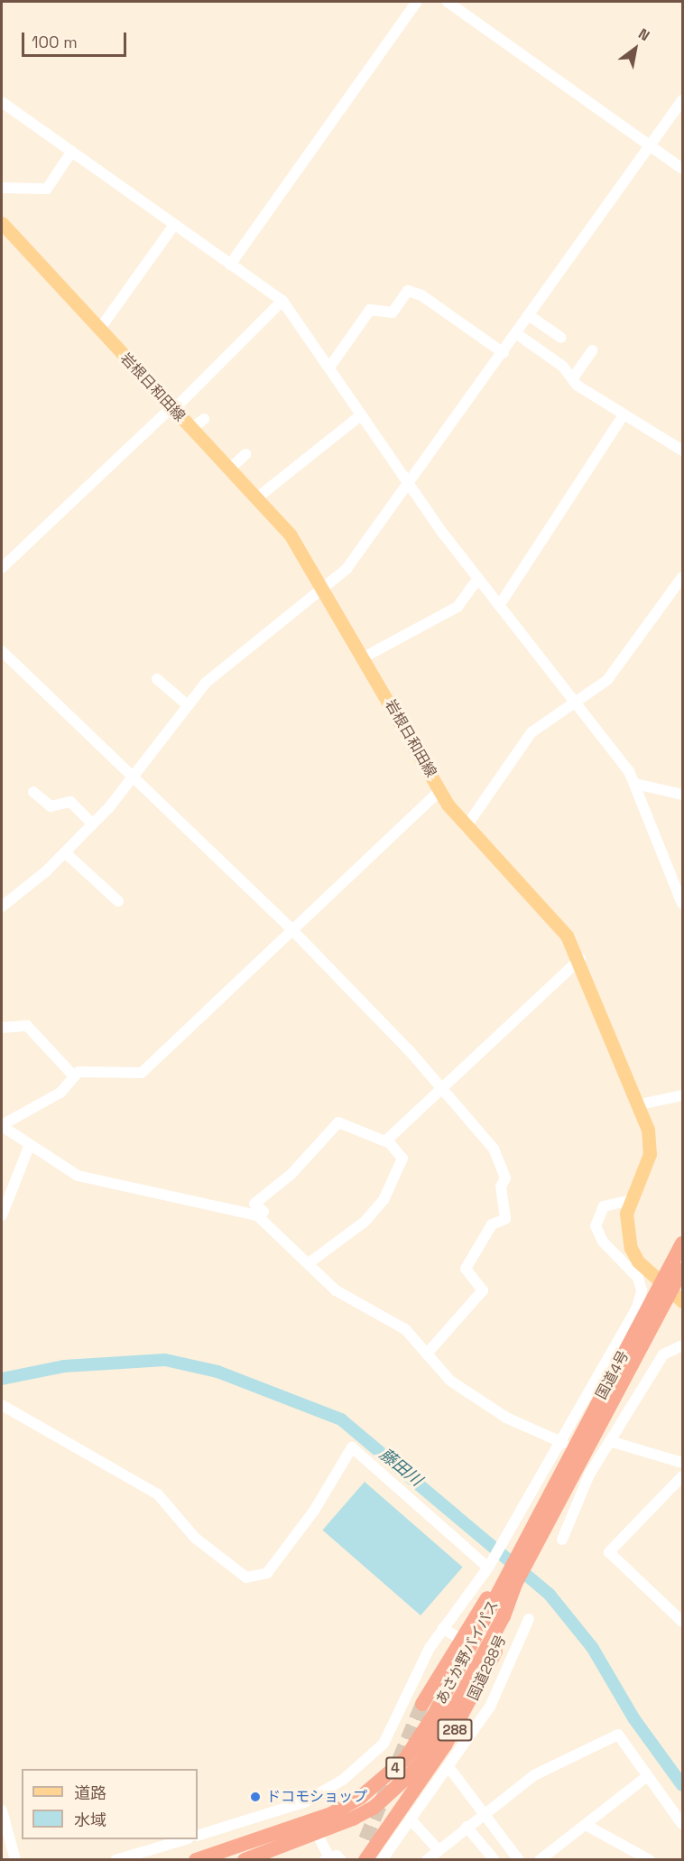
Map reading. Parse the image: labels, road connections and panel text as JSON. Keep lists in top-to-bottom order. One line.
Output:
{"streets":{"highway":["国道4号","あさか野バイパス","国道288号","288","4"],"main road":["岩根日和田線"]},"crossings":[["岩根日和田線","国道4号"],["国道4号","国道288号"],["あさか野バイパス","国道288号"]],"water":["藤田川"],"places":["ドコモショップ"],"legend":["道路","水域"],"scale_bar":"100 m","north":"top right"}
